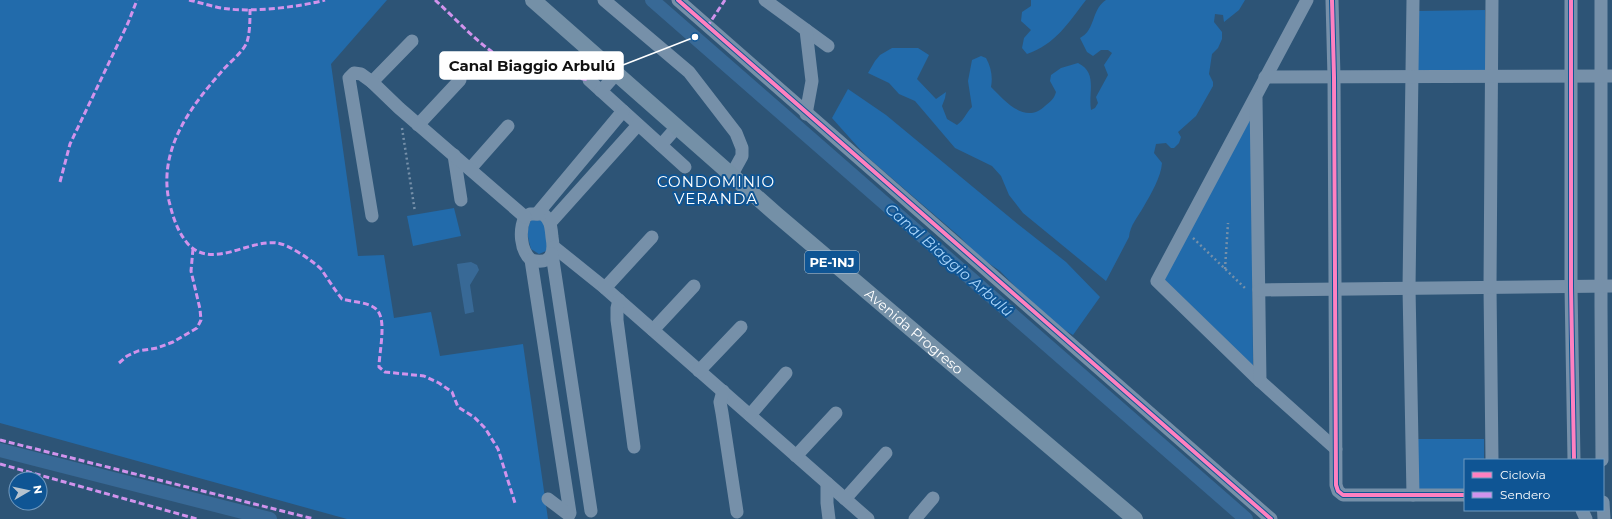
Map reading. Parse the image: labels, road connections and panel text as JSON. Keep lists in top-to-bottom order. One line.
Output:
{"streets":{"main road":["PE-1NJ","Avenida Progreso"]},"districts":["CONDOMINIO VERANDA"],"water":["Canal Biaggio Arbulú"],"places":["Canal Biaggio Arbulú"],"legend":["Ciclovía","Sendero"],"north":"right"}
